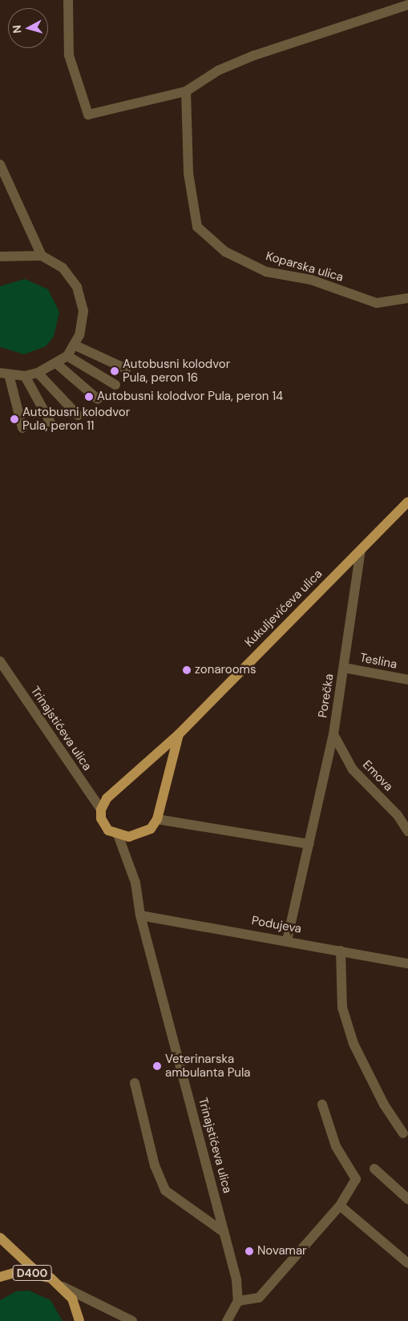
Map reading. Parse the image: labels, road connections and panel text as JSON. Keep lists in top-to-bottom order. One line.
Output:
{"streets":{"main road":["Kukuljevićeva ulica","D400"],"street":["Koparska ulica","Teslina","Porečka","Trinajstićeva ulica","Emova","Podujeva"]},"crossings":[["Kukuljevićeva ulica","Porečka"],["Kukuljevićeva ulica","Trinajstićeva ulica"],["Teslina","Porečka"],["Porečka","Emova"],["Porečka","Podujeva"],["Trinajstićeva ulica","Podujeva"]],"places":["Autobusni kolodvor Pula, peron 16","Autobusni kolodvor Pula, peron 14","Autobusni kolodvor Pula, peron 11","zonarooms","Veterinarska ambulanta Pula","Novamar"],"north":"left"}
